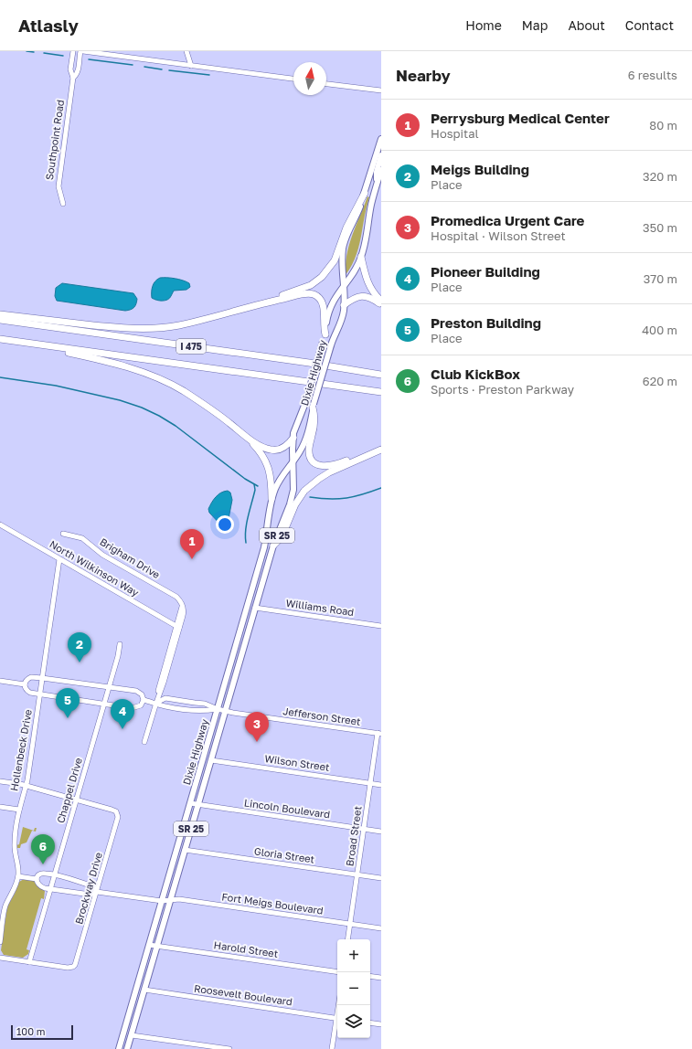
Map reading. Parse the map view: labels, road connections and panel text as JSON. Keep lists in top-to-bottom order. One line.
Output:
{"streets":{"highway":["I 475"],"main road":["Dixie Highway","SR 25"],"street":["Southpoint Road","Brigham Drive","North Wilkinson Way","Williams Road","Jefferson Street","Hollenbeck Drive","Wilson Street","Chappel Drive","Lincoln Boulevard","Broad Street","Gloria Street","Brockway Drive","Fort Meigs Boulevard","Harold Street","Roosevelt Boulevard"]},"crossings":[["Dixie Highway","Williams Road"],["Dixie Highway","Jefferson Street"],["Dixie Highway","Wilson Street"],["Dixie Highway","Lincoln Boulevard"],["Dixie Highway","Gloria Street"],["Dixie Highway","Fort Meigs Boulevard"],["Dixie Highway","Harold Street"],["Dixie Highway","Roosevelt Boulevard"],["Brigham Drive","North Wilkinson Way"],["North Wilkinson Way","Hollenbeck Drive"],["Jefferson Street","Broad Street"],["Wilson Street","Broad Street"],["Chappel Drive","Brockway Drive"],["Lincoln Boulevard","Broad Street"],["Broad Street","Gloria Street"],["Broad Street","Fort Meigs Boulevard"],["Brockway Drive","Fort Meigs Boulevard"]],"scale_bar":"100 m","north":"top","page":{"header":"Atlasly","nav":["Home","Map","About","Contact"],"heading":["Nearby","6 results"],"list":[{"mark":"1","name":"Perrysburg Medical Center","note":"Hospital","value":"80 m"},{"mark":"2","name":"Meigs Building","note":"Place","value":"320 m"},{"mark":"3","name":"Promedica Urgent Care","note":"Hospital · Wilson Street","value":"350 m"},{"mark":"4","name":"Pioneer Building","note":"Place","value":"370 m"},{"mark":"5","name":"Preston Building","note":"Place","value":"400 m"},{"mark":"6","name":"Club KickBox","note":"Sports · Preston Parkway","value":"620 m"}],"pins":["1","2","5","4","3","6"],"map_buttons":["+","−"],"scale":"100 m"}}
